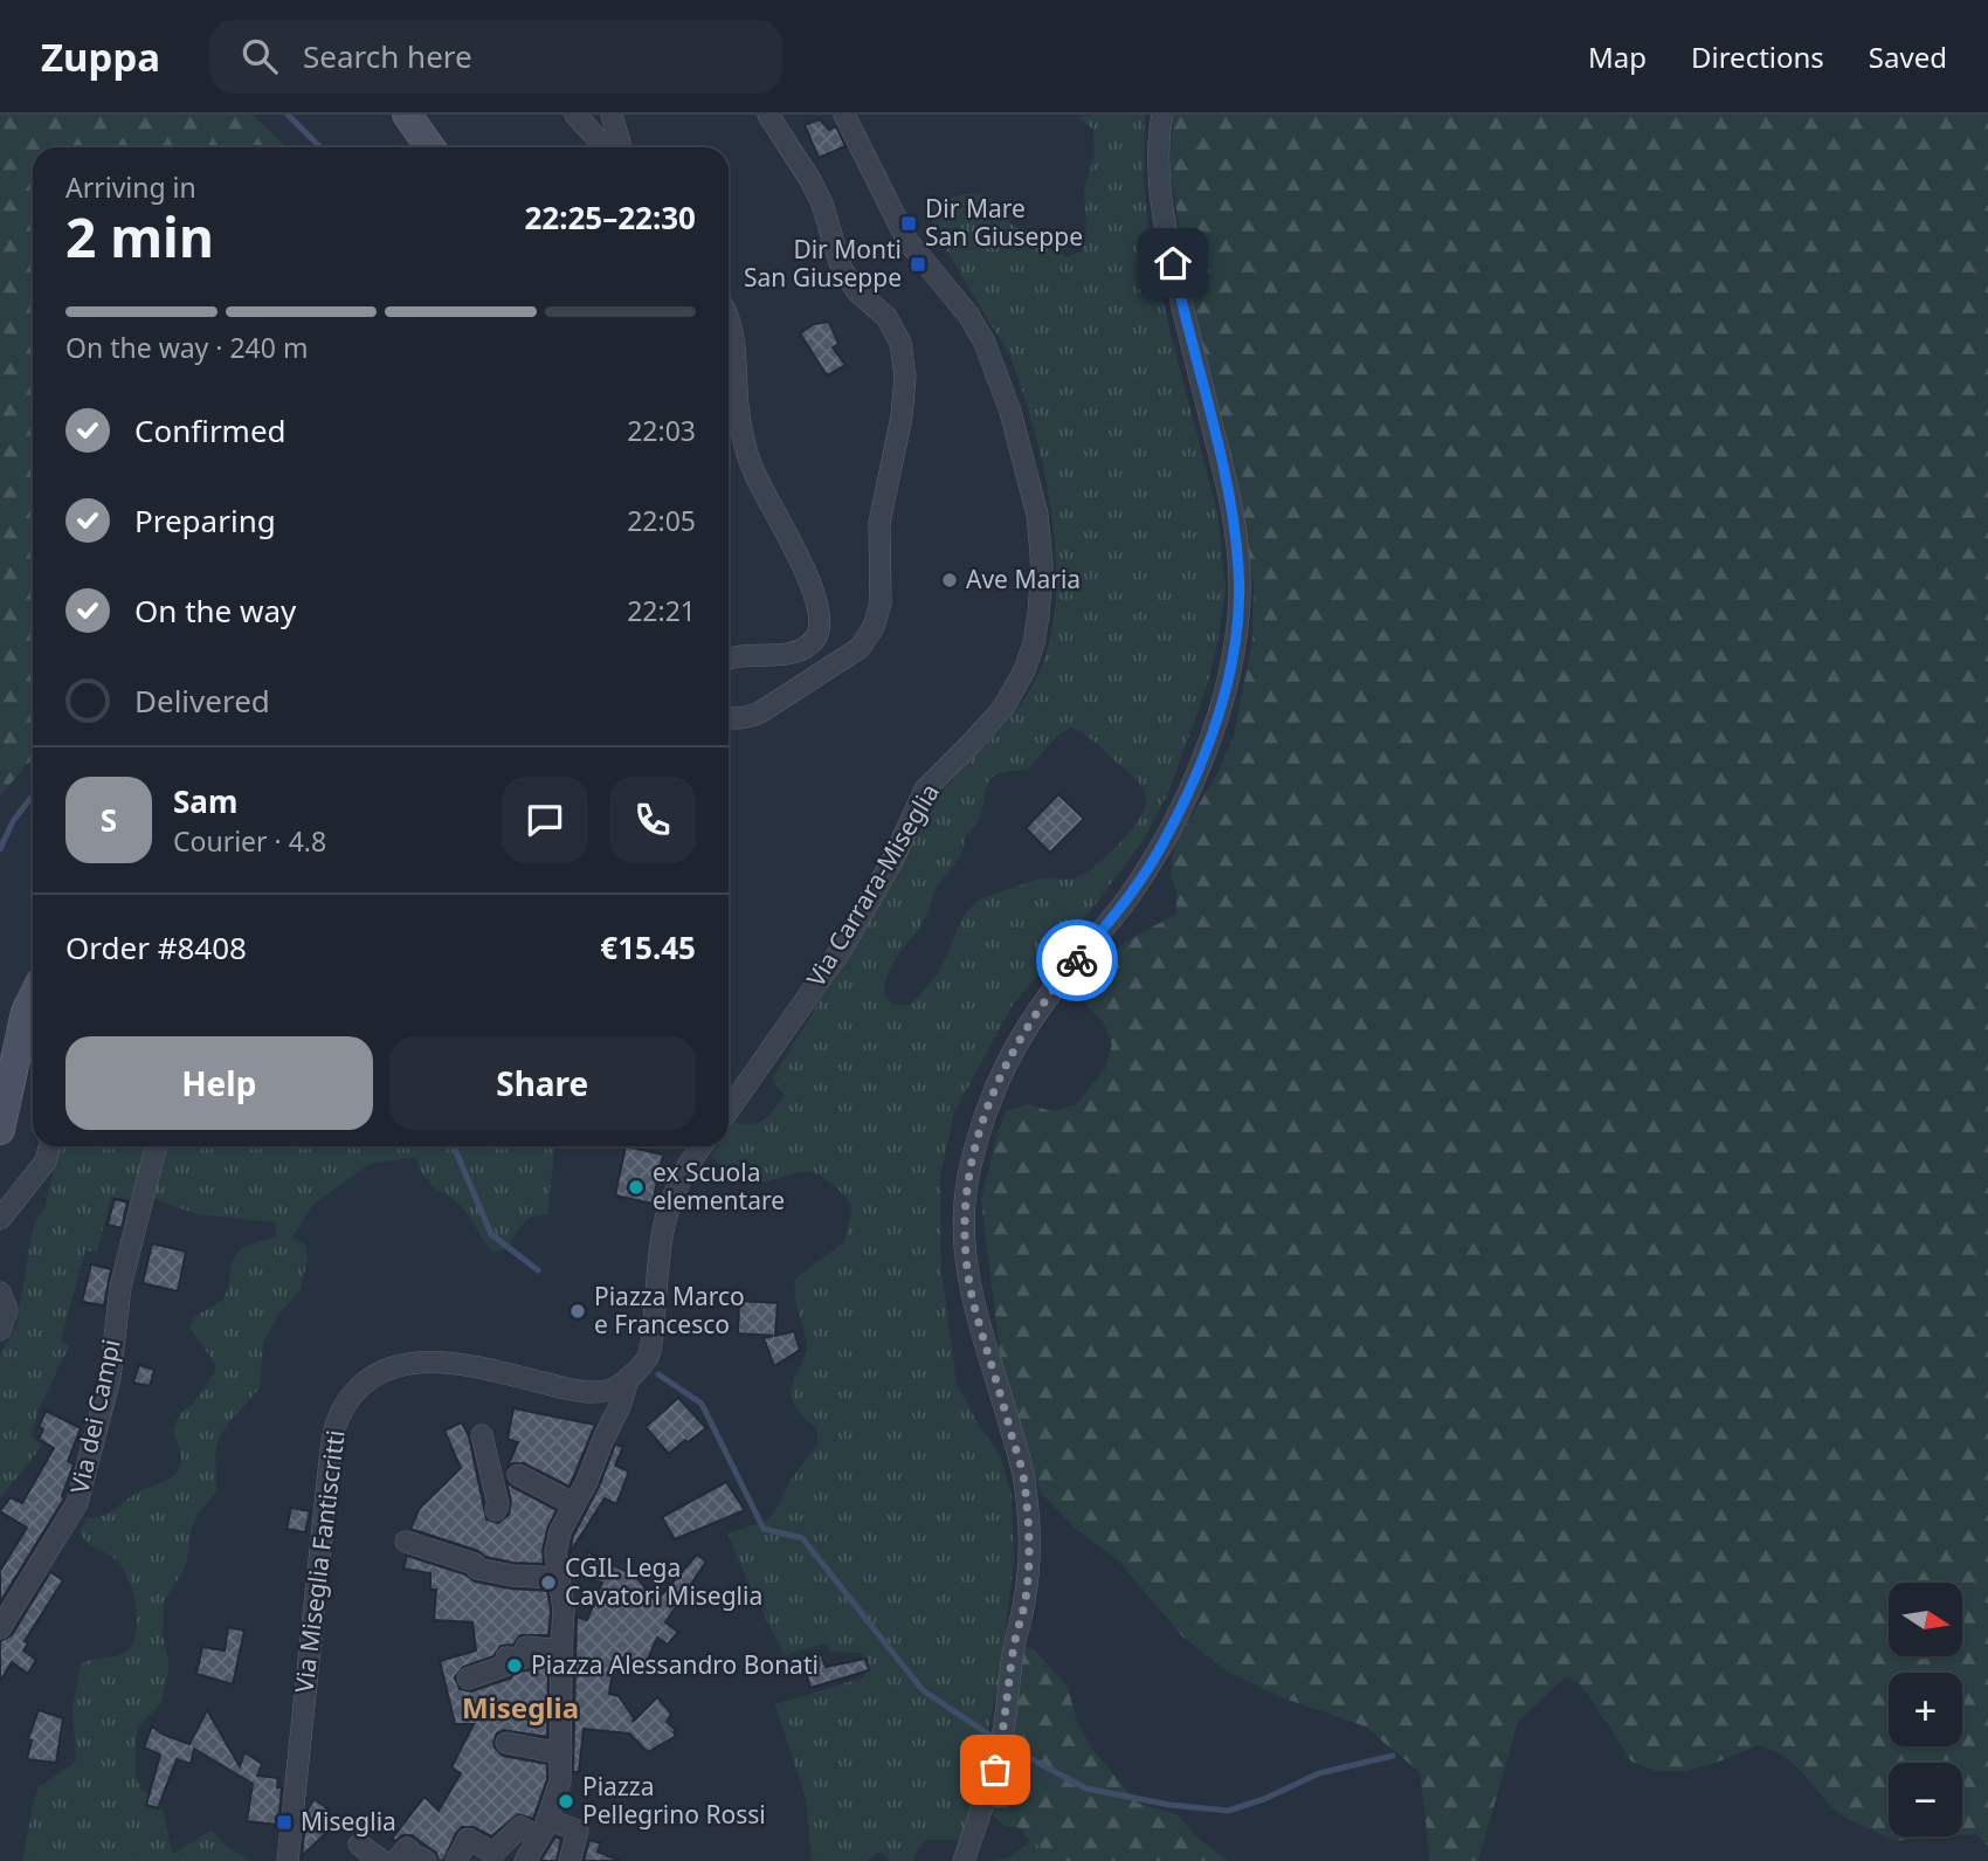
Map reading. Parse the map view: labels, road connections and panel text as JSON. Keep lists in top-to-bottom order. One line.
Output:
{"streets":{"street":["Via Carrara-Miseglia","Via dei Campi","Via Miseglia Fantiscritti"]},"districts":["Miseglia"],"places":{"transit":["Dir Mare San Giuseppe","Dir Monti San Giuseppe","Miseglia"],"other":["Ave Maria","ex Scuola elementare","Piazza Marco e Francesco","CGIL Lega Cavatori Miseglia","Piazza Alessandro Bonati","Piazza Pellegrino Rossi"]},"north":"right","page":{"header":"Zuppa","search":"Search here","nav":["Map","Directions","Saved"],"heading":["2 min","Arriving in","22:25–22:30"],"panel":["Sam","Courier · 4.8","Order #8408","€15.45"],"bar":"On the way · 240 m","list":[["Confirmed","22:03"],["Preparing","22:05"],["On the way","22:21"],"Delivered"],"round":"S","buttons":["Help","Share"],"map_buttons":["+","−"]}}
